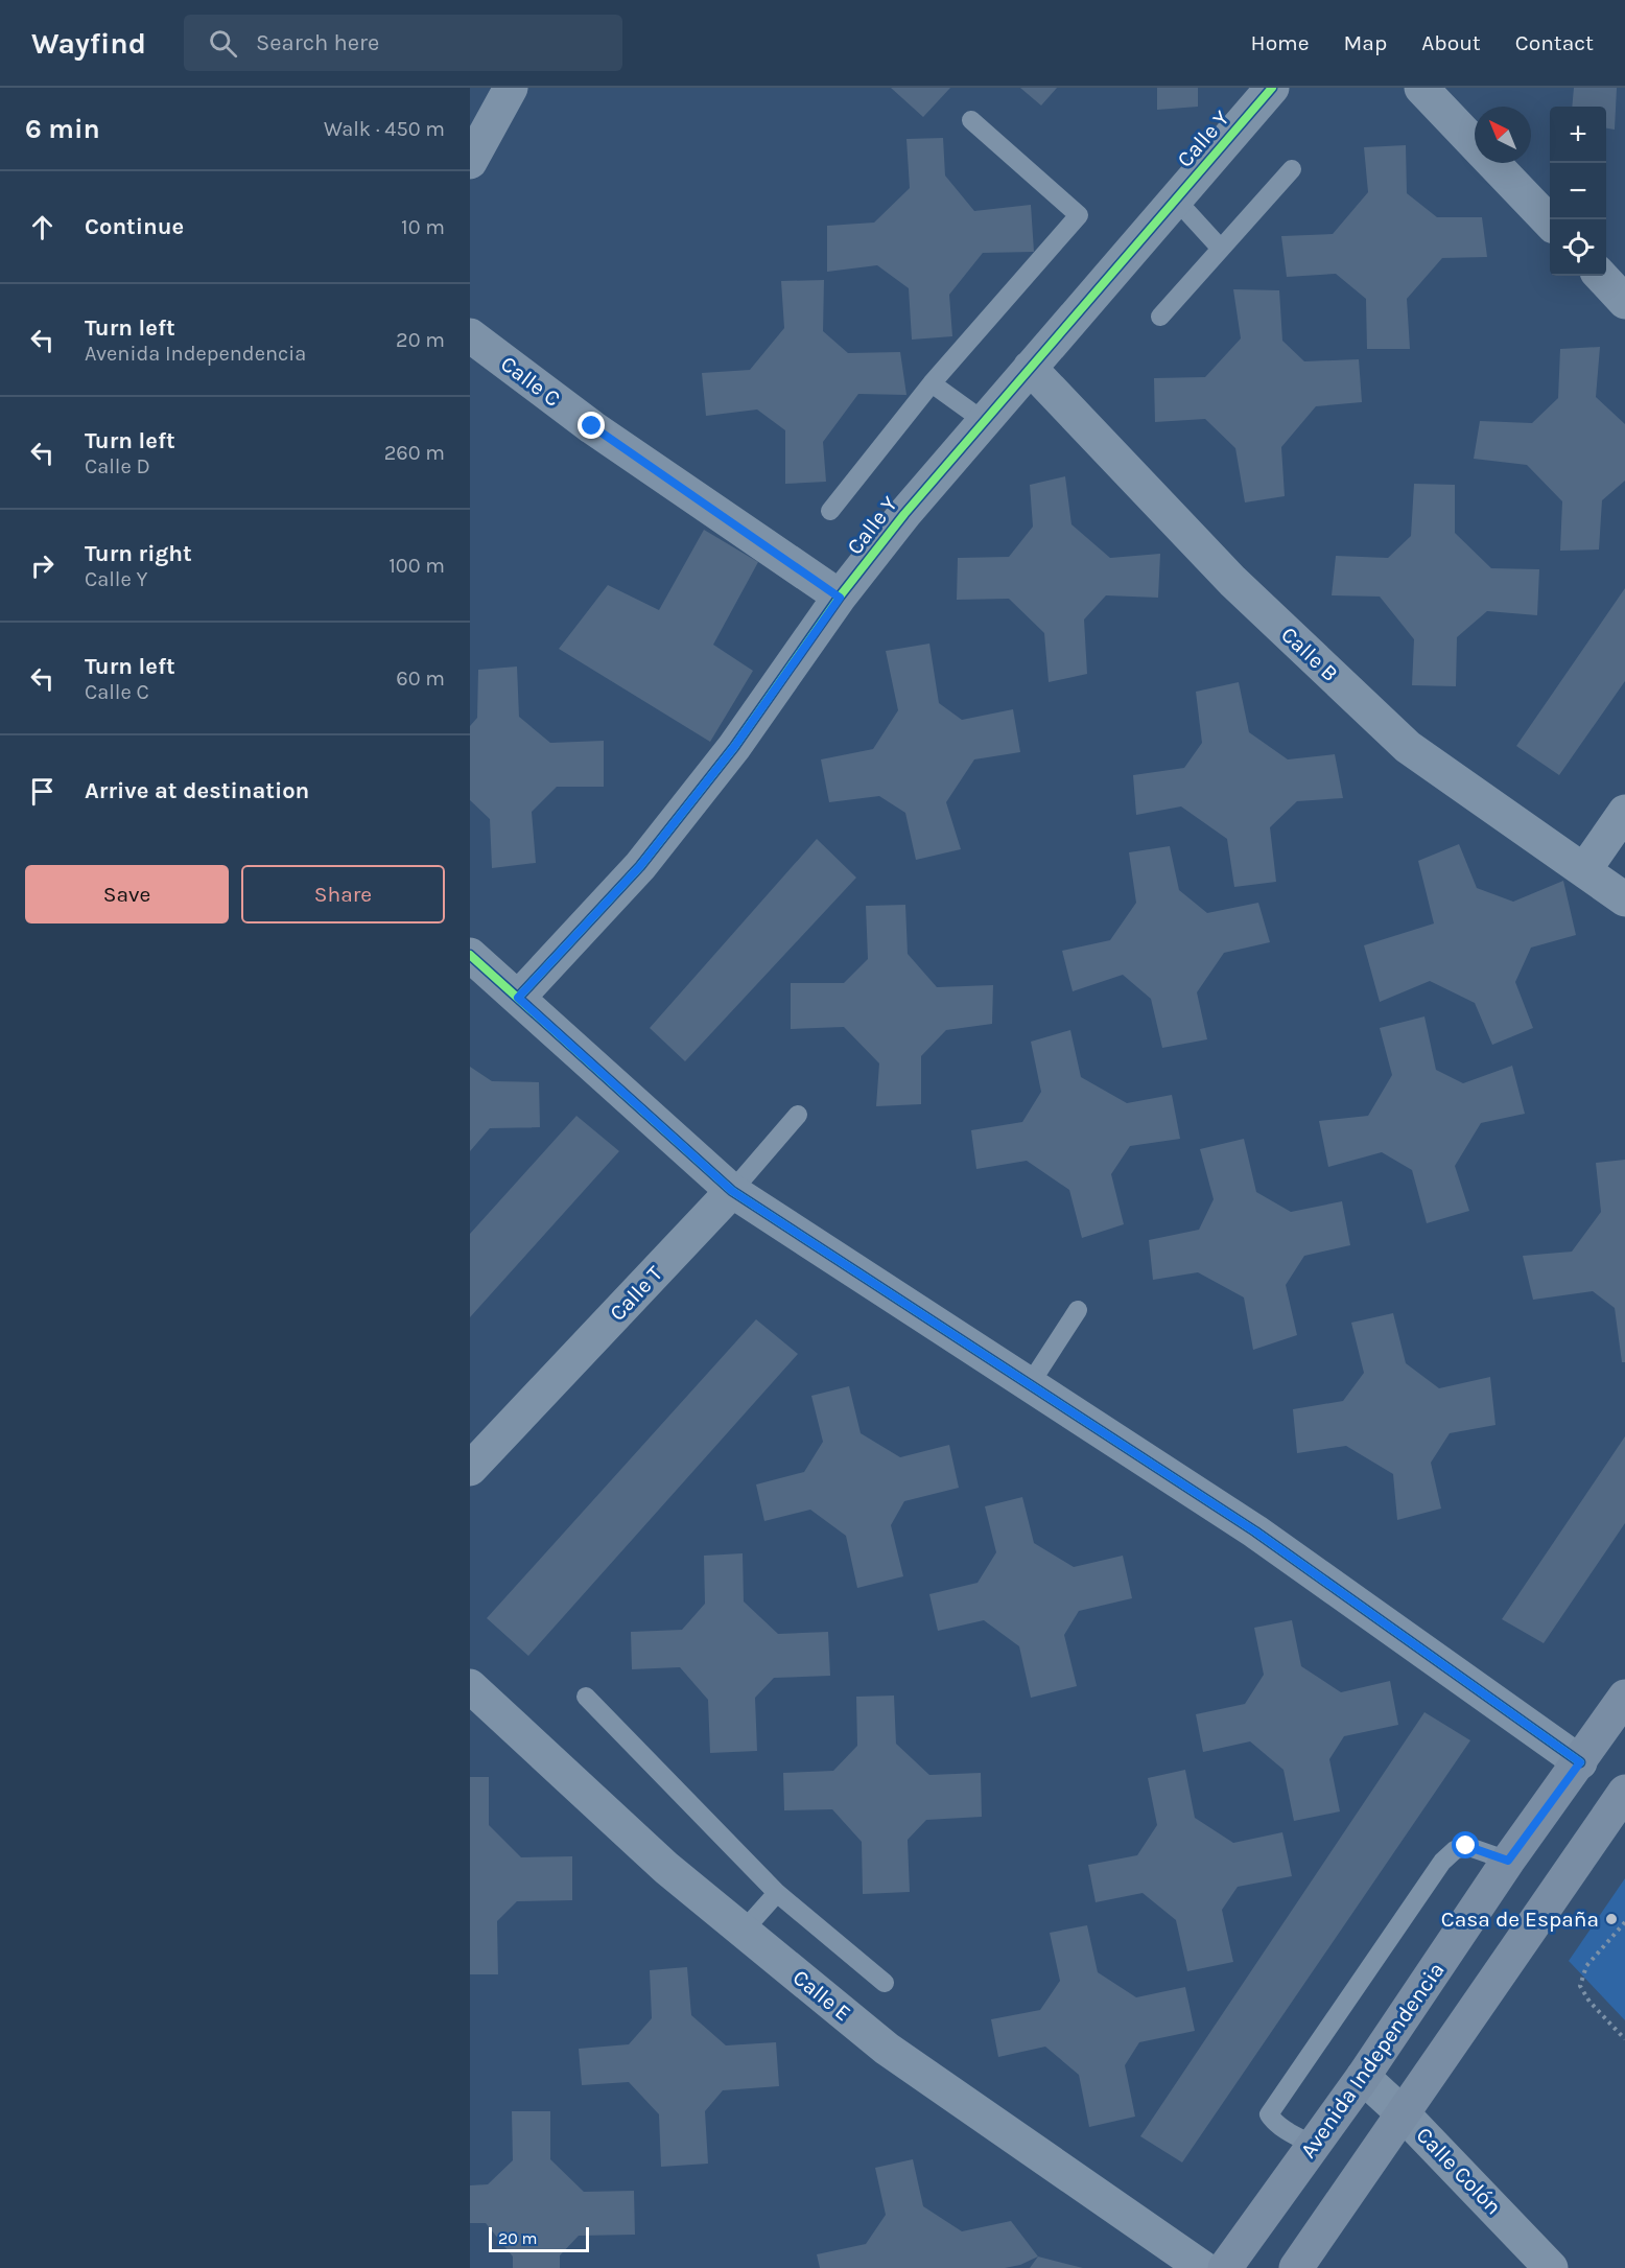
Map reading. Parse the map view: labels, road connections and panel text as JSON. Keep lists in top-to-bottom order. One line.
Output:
{"streets":{"main road":["Avenida Independencia"],"street":["Calle Y","Calle C","Calle B","Calle T","Calle E","Calle Colón"]},"crossings":[["Calle Y","Calle C"],["Calle Y","Calle B"],["Avenida Independencia","Calle Colón"]],"places":["Casa de España"],"scale_bar":"20 m","north":"top left","page":{"header":"Wayfind","search":"Search here","nav":["Home","Map","About","Contact"],"heading":["6 min","Walk · 450 m"],"map_buttons":["+","−"],"list":[["Continue","10 m"],["Turn left","Avenida Independencia","20 m"],["Turn left","Calle D","260 m"],["Turn right","Calle Y","100 m"],["Turn left","Calle C","60 m"],"Arrive at destination"],"buttons":["Save","Share"],"scale":"20 m"}}
